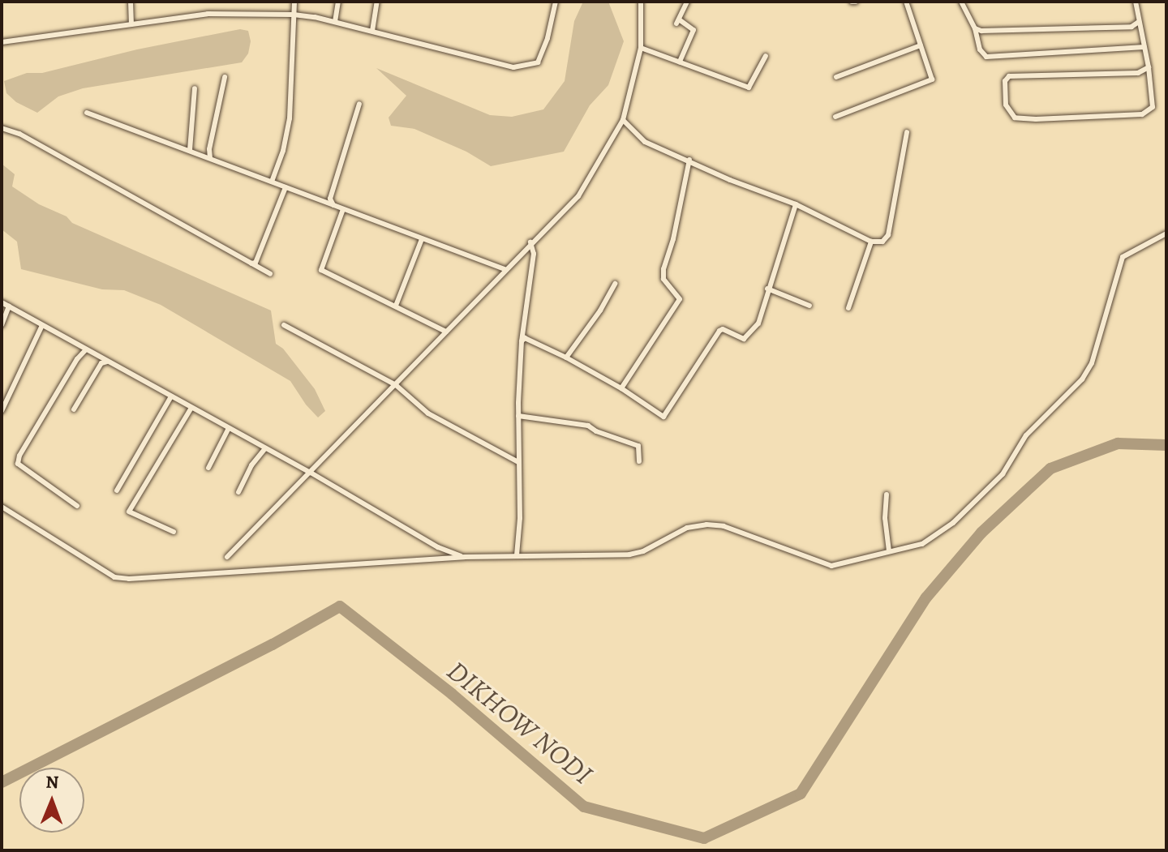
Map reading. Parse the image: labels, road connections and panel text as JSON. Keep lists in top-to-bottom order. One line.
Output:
{"water":["DIKHOW NODI"],"north":"top"}
